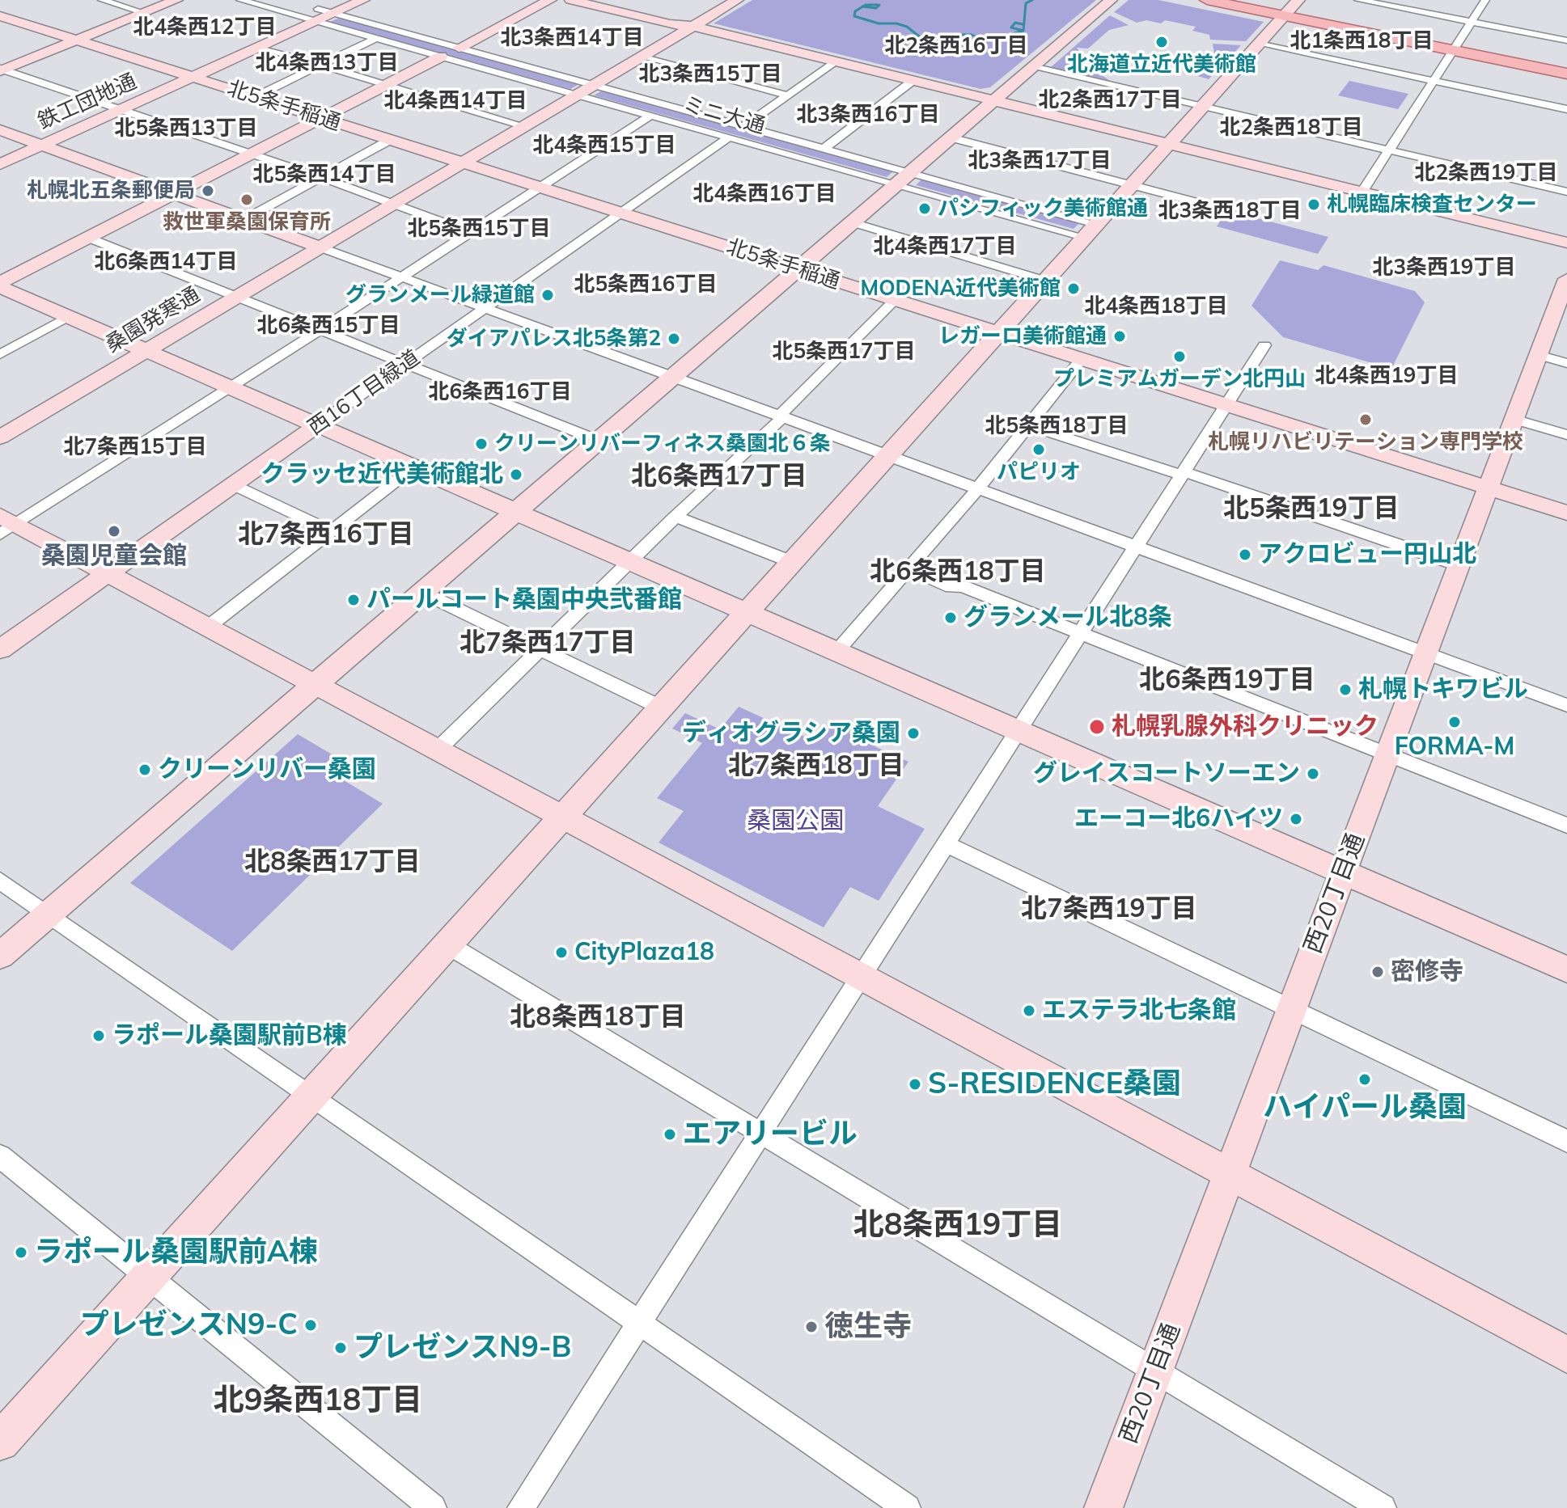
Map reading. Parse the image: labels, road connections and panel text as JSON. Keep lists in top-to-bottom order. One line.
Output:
{"streets":{"street":["鉄工団地通","北5条手稲通","ミニ大通","桑園発寒通","西16丁目緑道","西20丁目通"]},"crossings":[["鉄工団地通","北5条手稲通"],["鉄工団地通","ミニ大通"],["北5条手稲通","桑園発寒通"],["北5条手稲通","西16丁目緑道"],["北5条手稲通","西20丁目通"],["ミニ大通","桑園発寒通"],["ミニ大通","西16丁目緑道"]],"districts":["北4条西12丁目","北3条西14丁目","北1条西18丁目","北2条西16丁目","北4条西13丁目","北3条西15丁目","北2条西17丁目","北4条西14丁目","北3条西16丁目","北2条西18丁目","北5条西13丁目","北4条西15丁目","北3条西17丁目","北2条西19丁目","北5条西14丁目","北4条西16丁目","北3条西18丁目","北5条西15丁目","北4条西17丁目","北6条西14丁目","北3条西19丁目","北5条西16丁目","北4条西18丁目","北6条西15丁目","北5条西17丁目","北4条西19丁目","北6条西16丁目","北5条西18丁目","北7条西15丁目","北6条西17丁目","北5条西19丁目","北7条西16丁目","北6条西18丁目","北7条西17丁目","北6条西19丁目","北7条西18丁目","北8条西17丁目","北7条西19丁目","北8条西18丁目","北8条西19丁目","北9条西18丁目"],"parks":["桑園公園"],"places":["北海道立近代美術館","札幌北五条郵便局","救世軍桑園保育所","札幌臨床検査センター","パシフィック美術館通","MODENA近代美術館","グランメール緑道館","レガーロ美術館通","ダイアパレス北5条第2","プレミアムガーデン北円山","札幌リハビリテーション専門学校","クリーンリバーフィネス桑園北６条","パピリオ","クラッセ近代美術館北","桑園児童会館","アクロビュー円山北","パールコート桑園中央弐番館","グランメール北8条","札幌トキワビル","FORMA-M","札幌乳腺外科クリニック","ディオグラシア桑園","クリーンリバー桑園","グレイスコートソーエン","エーコー北6ハイツ","CityPlaza18","密修寺","エステラ北七条館","ラポール桑園駅前B棟","ハイパール桑園","S-RESIDENCE桑園","エアリービル","ラポール桑園駅前A棟","プレゼンスN9-C","徳生寺","プレゼンスN9-B"]}
